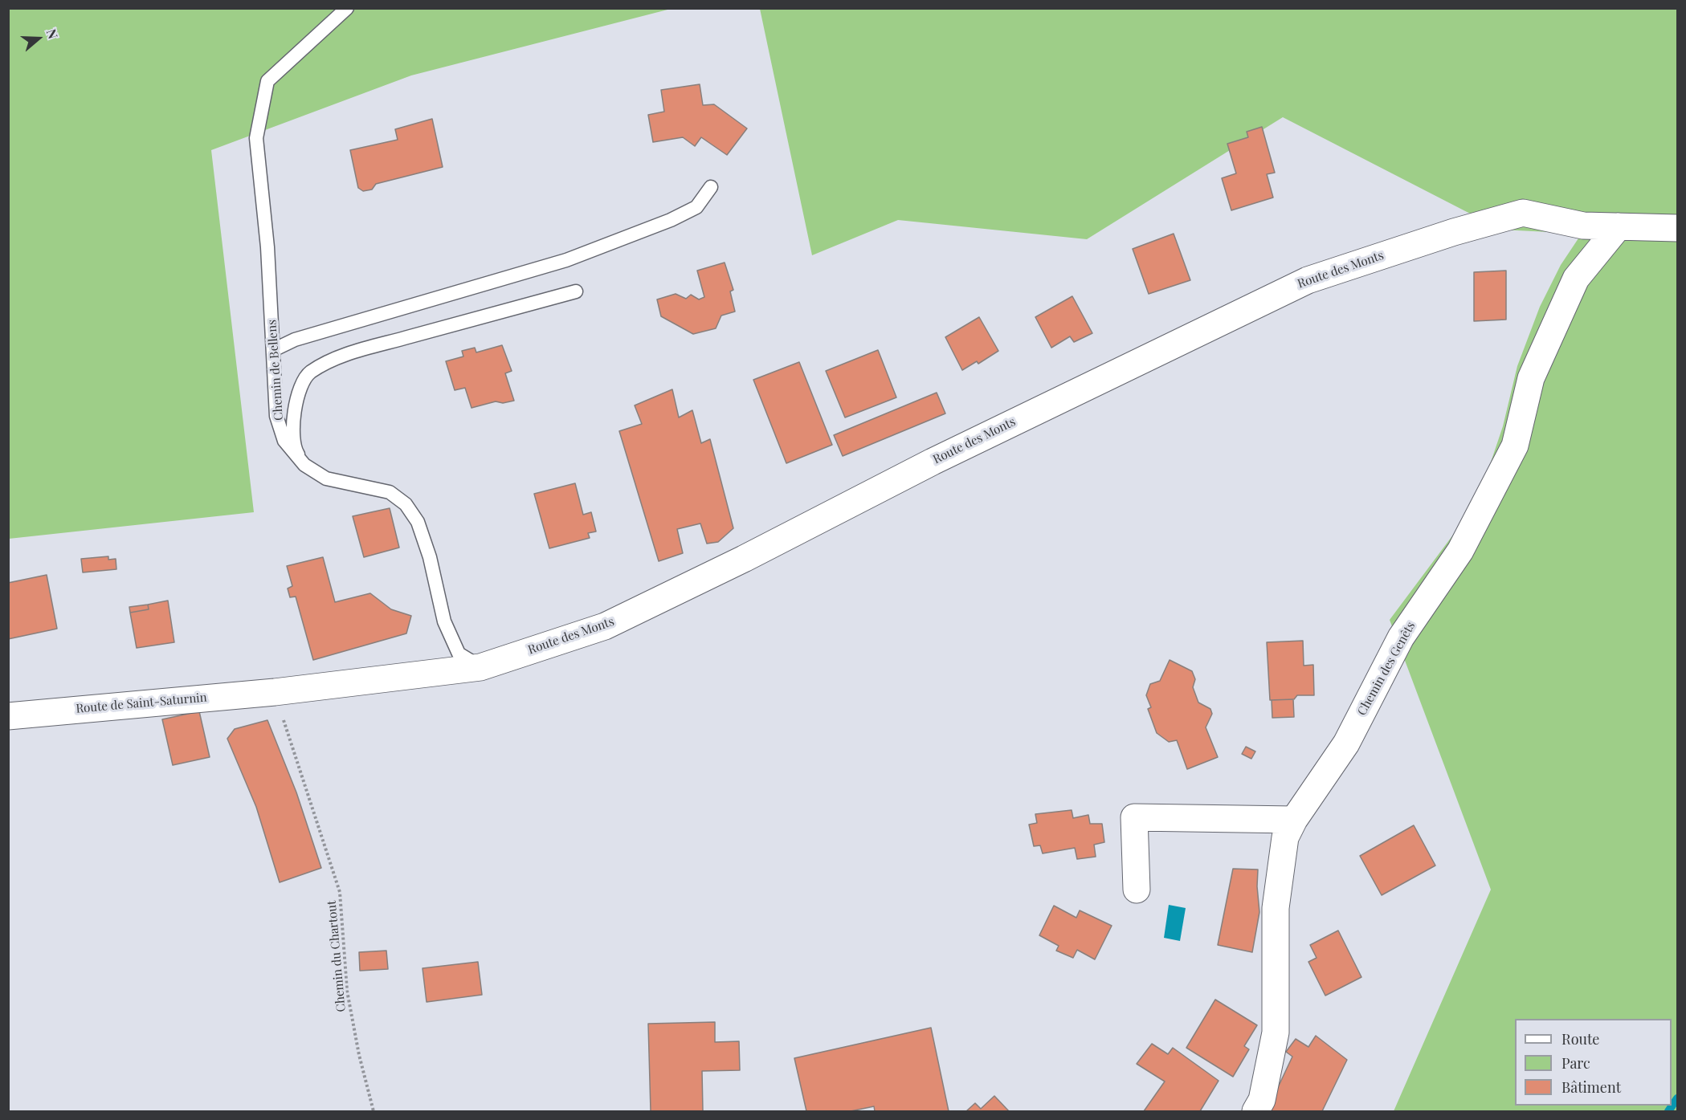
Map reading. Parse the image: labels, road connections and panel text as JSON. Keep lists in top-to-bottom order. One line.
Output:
{"streets":{"street":["Route des Monts","Chemin des Genêts","Route de Saint-Saturnin"],"lane":["Chemin de Bellens"],"path":["Chemin du Chartout"]},"crossings":[["Route des Monts","Chemin de Bellens"],["Route des Monts","Chemin des Genêts"],["Route des Monts","Route de Saint-Saturnin"],["Route des Monts","Chemin du Chartout"],["Route de Saint-Saturnin","Chemin du Chartout"]],"legend":["Route","Parc","Bâtiment"],"north":"right"}
